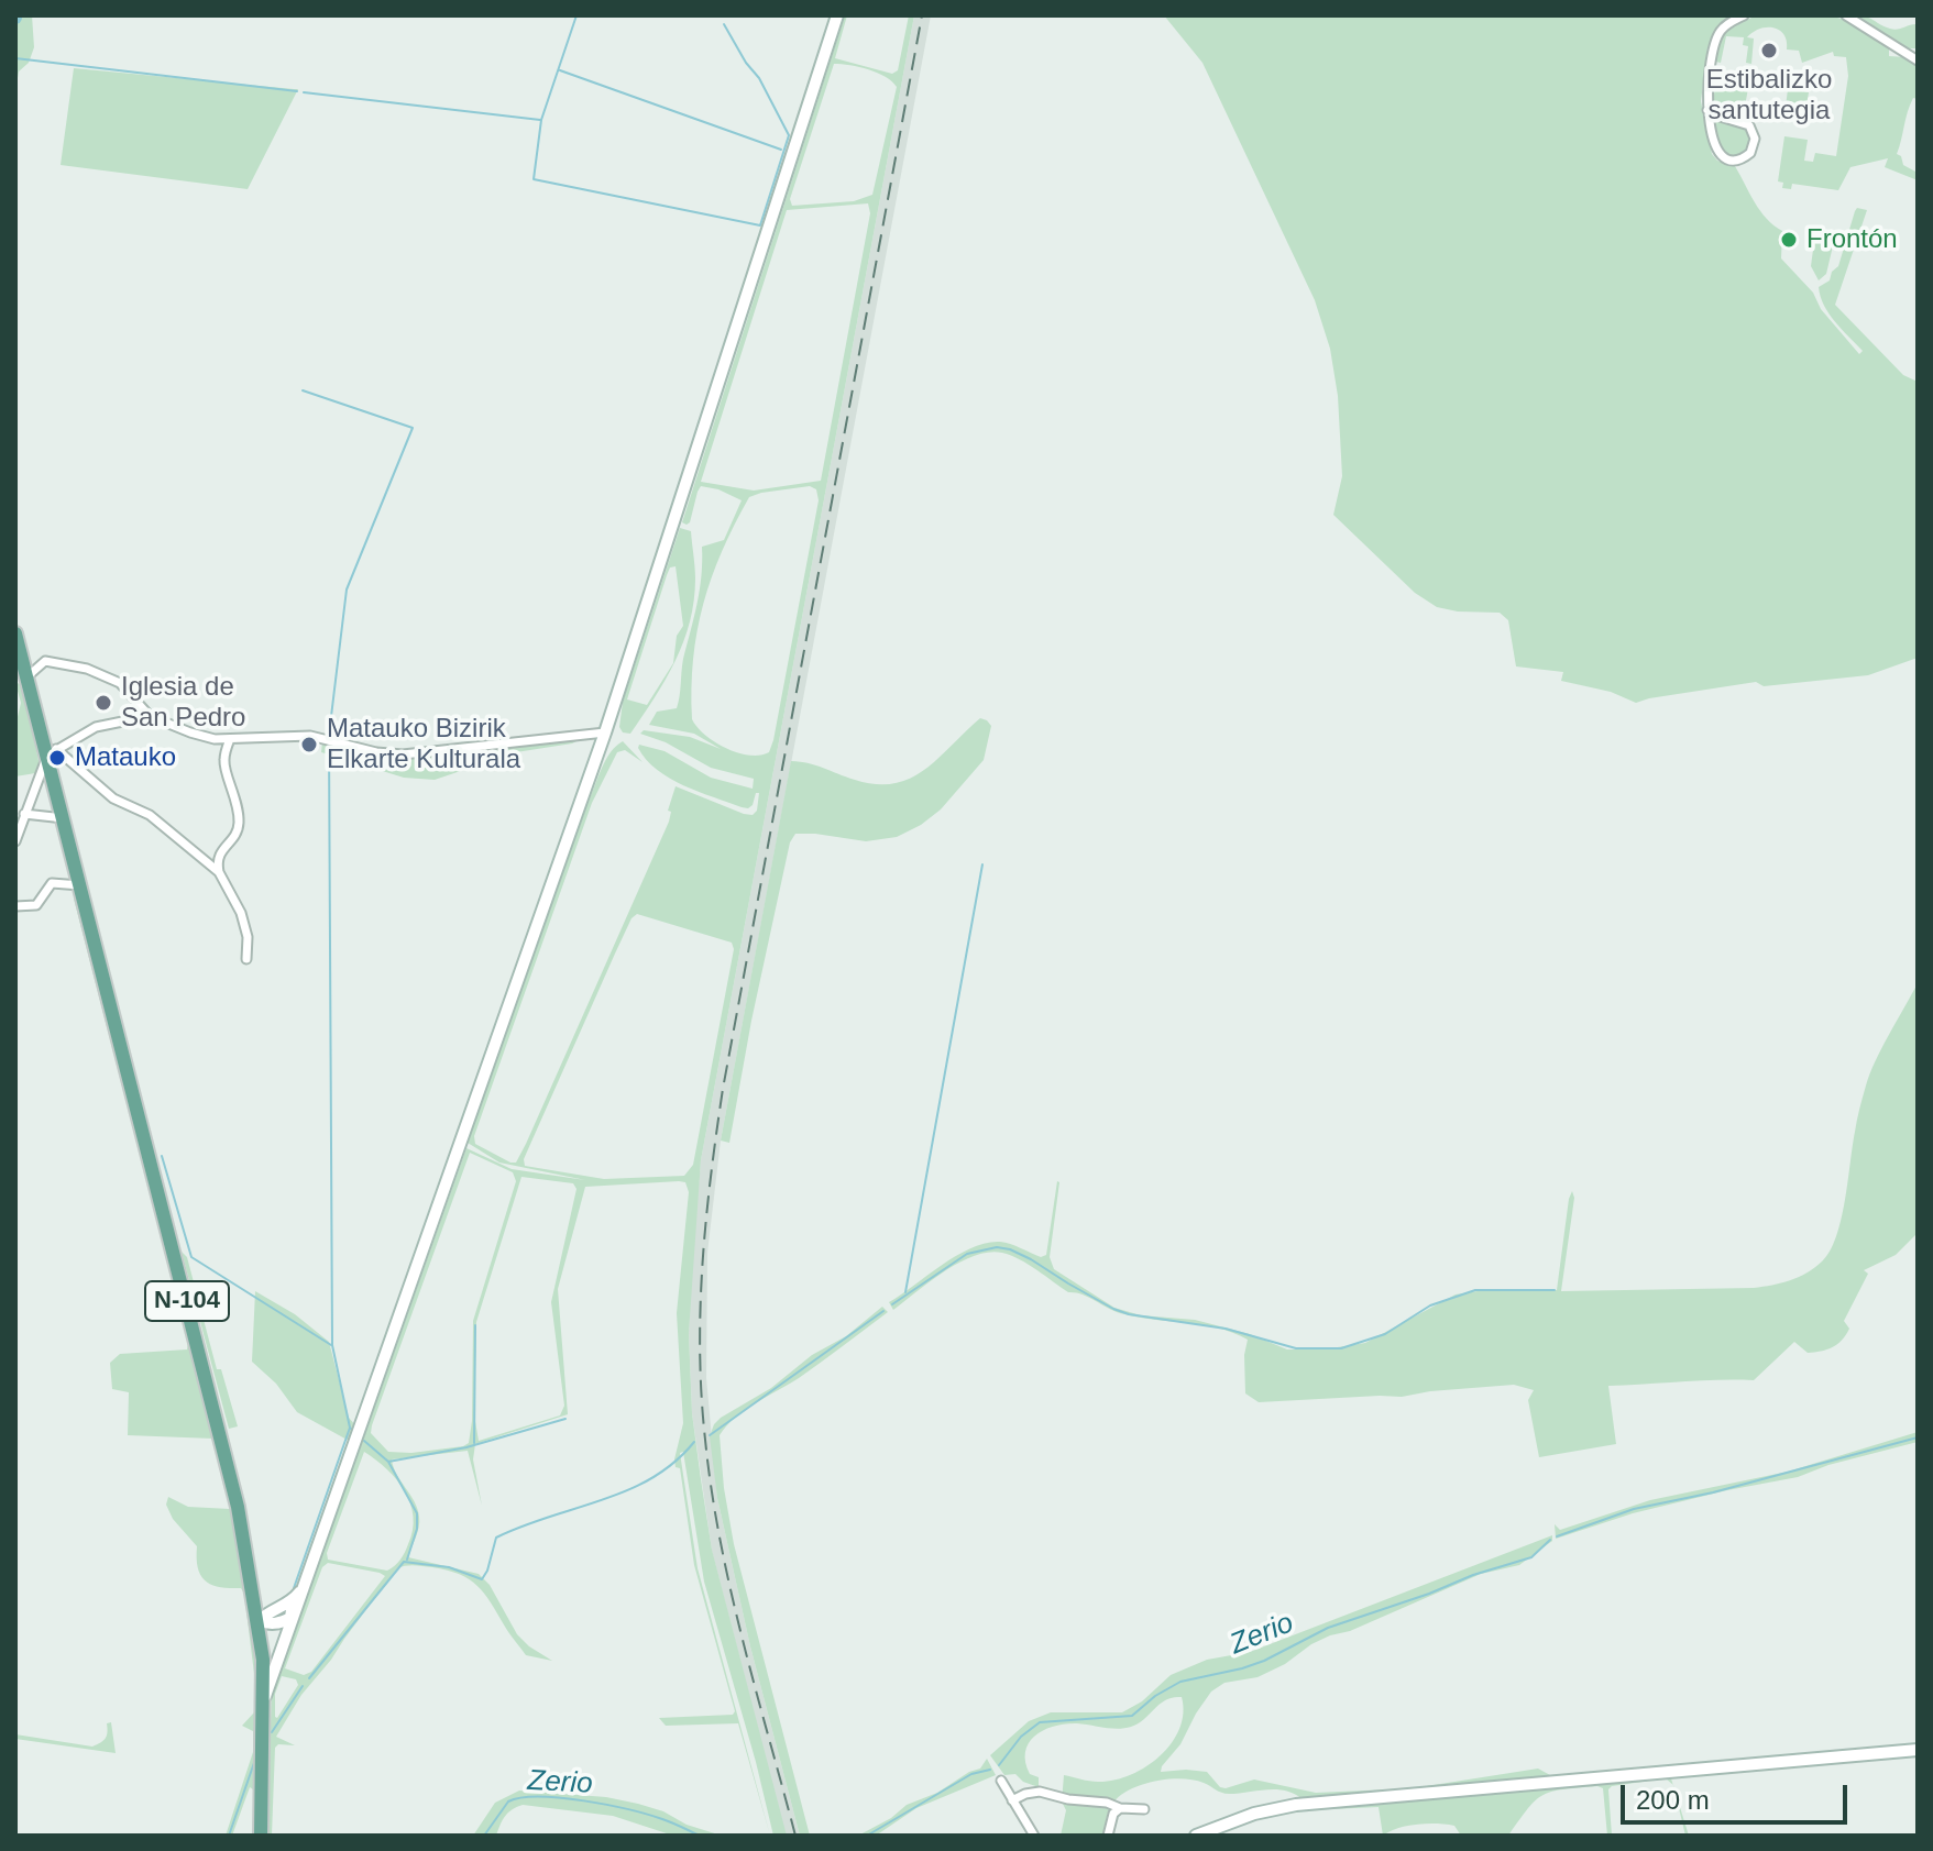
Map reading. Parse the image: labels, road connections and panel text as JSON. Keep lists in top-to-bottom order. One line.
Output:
{"streets":{"main road":["N-104"]},"water":["Zerio"],"places":["Estibalizko santutegia","Frontón","Iglesia de San Pedro","Matauko Bizirik Elkarte Kulturala","Matauko"],"scale_bar":"200 m"}
